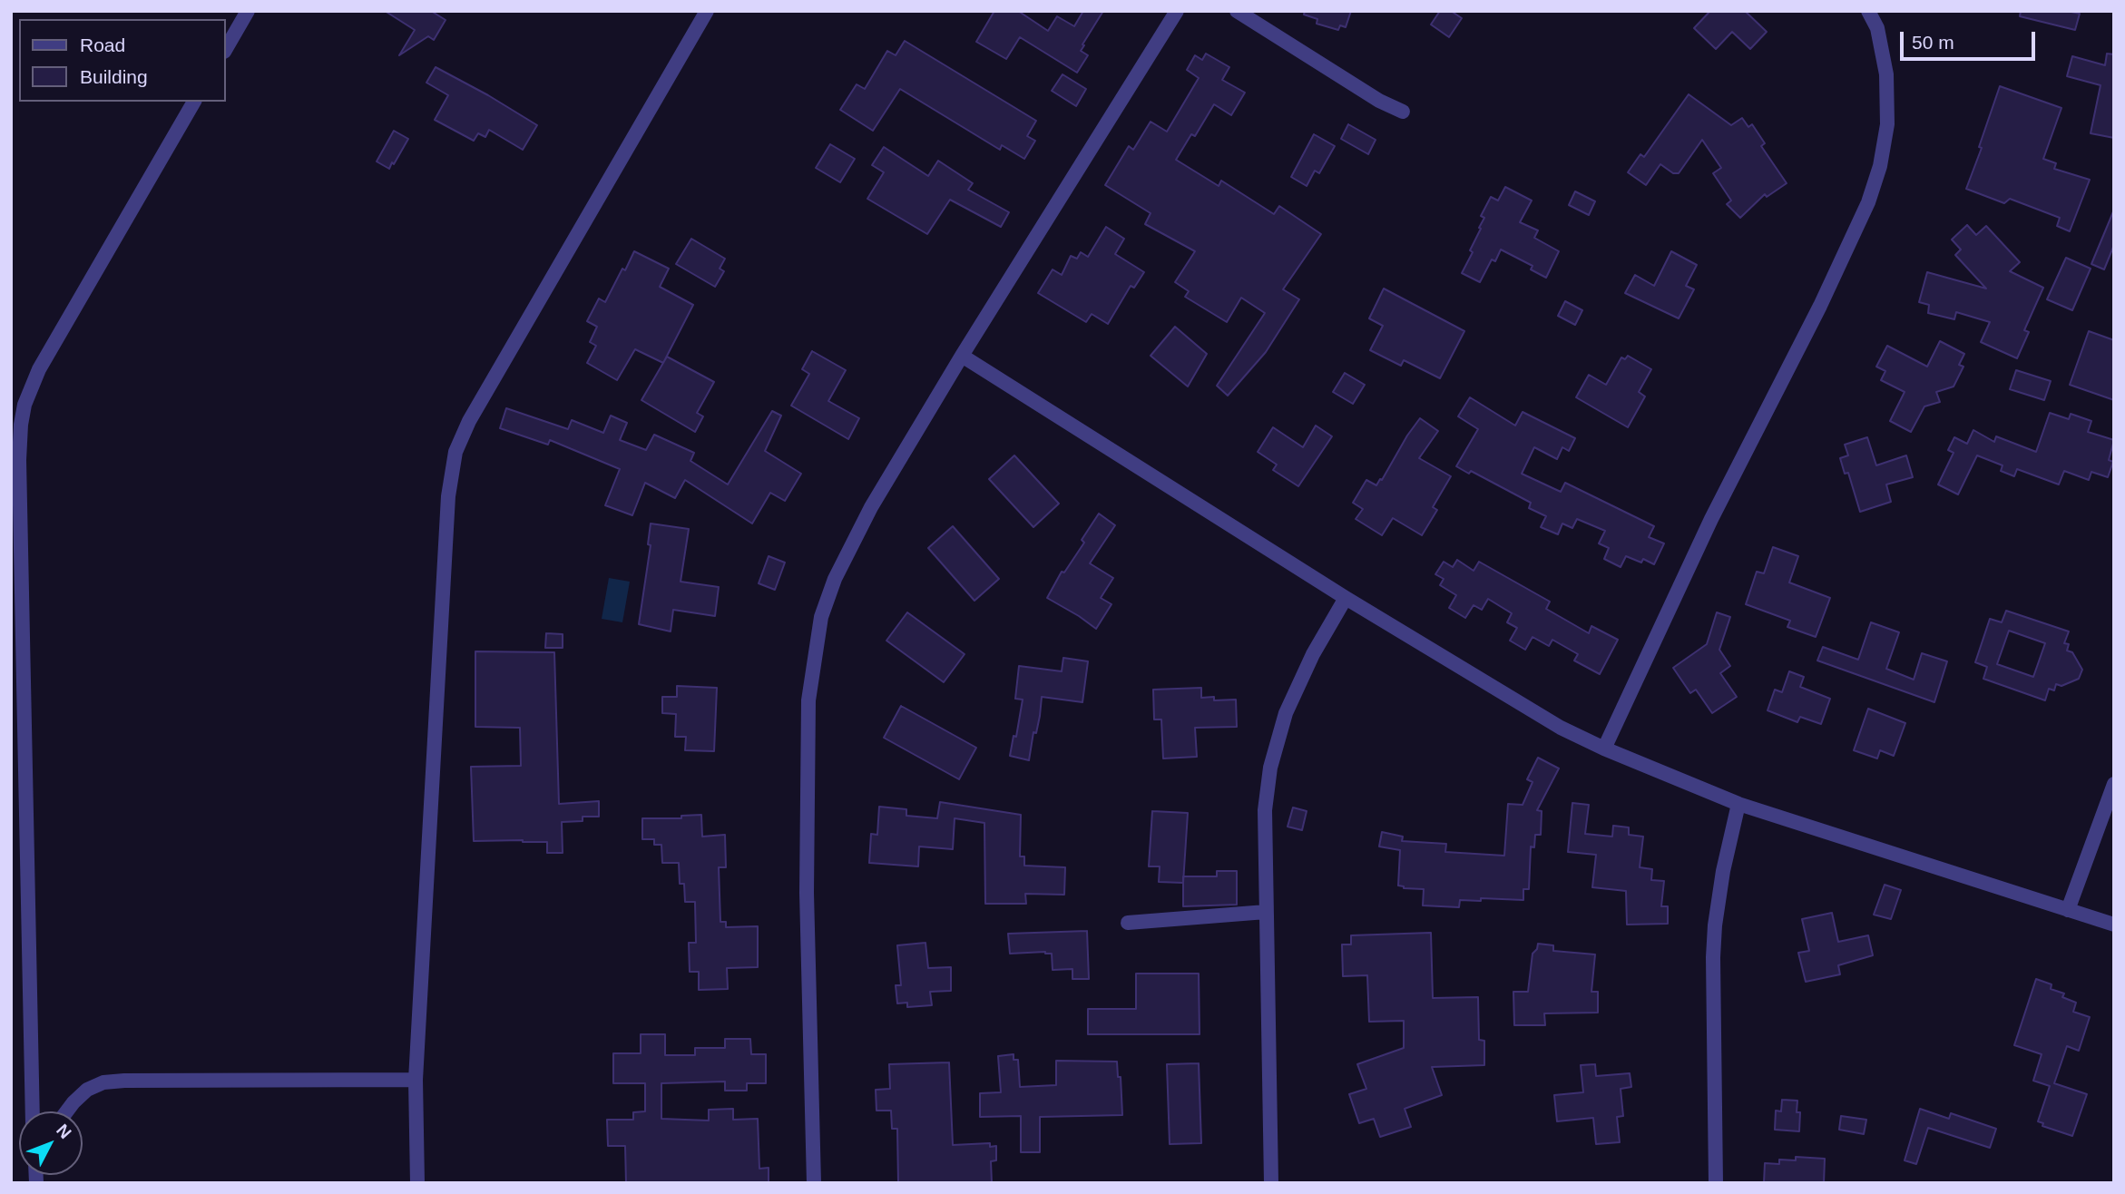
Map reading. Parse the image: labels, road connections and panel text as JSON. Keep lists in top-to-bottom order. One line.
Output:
{"legend":["Road","Building"],"scale_bar":"50 m","north":"top right"}
